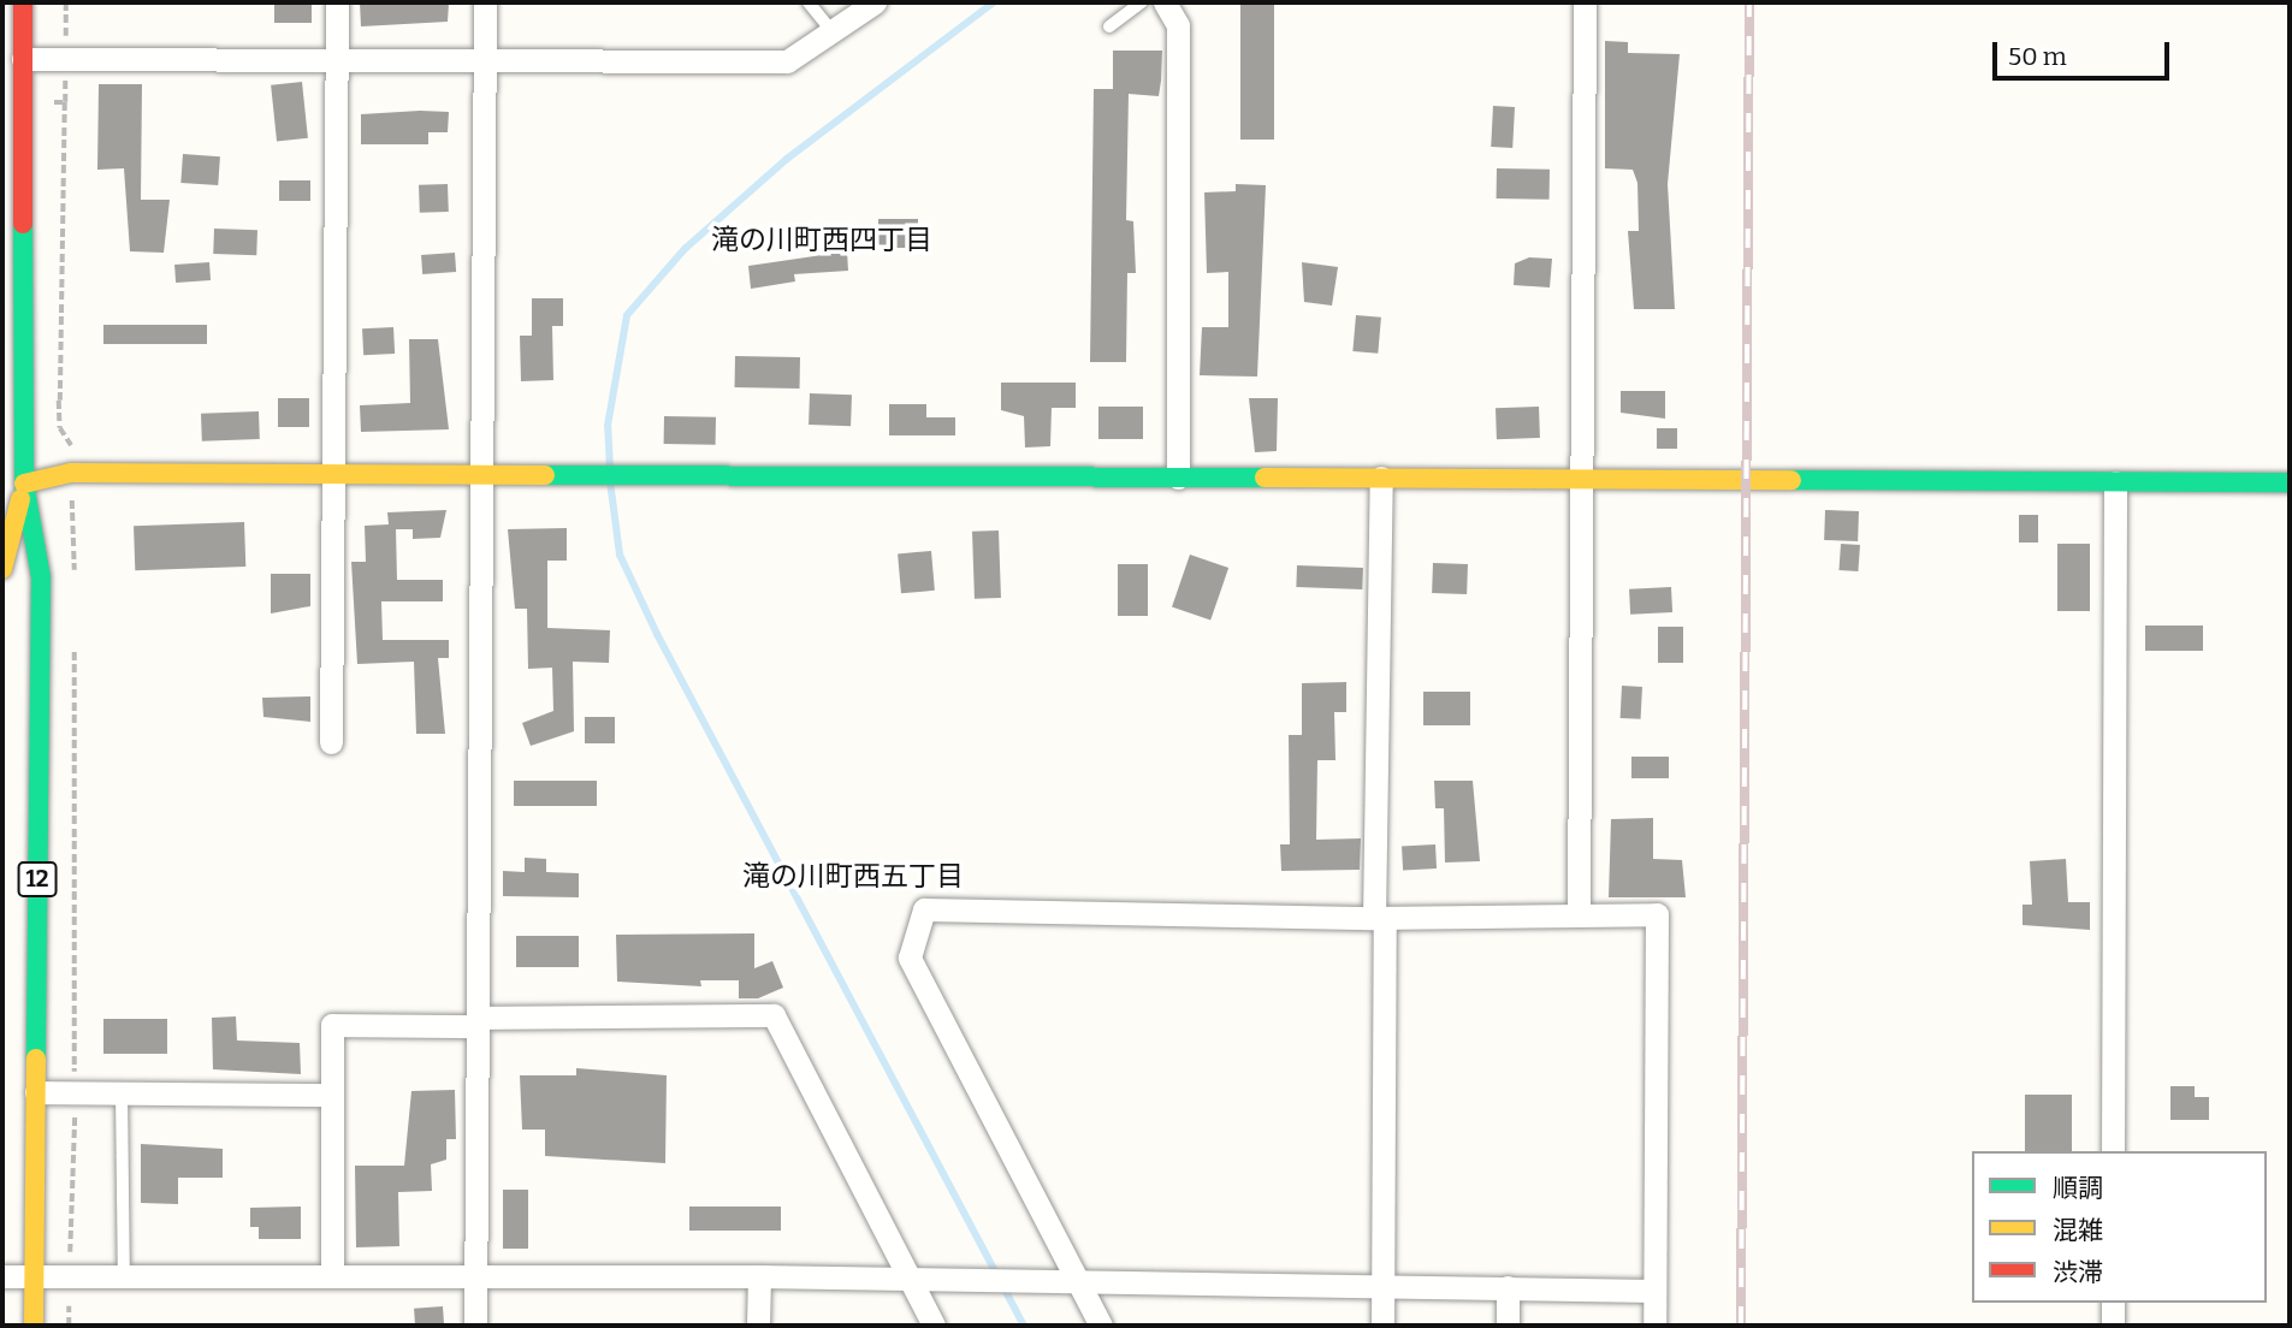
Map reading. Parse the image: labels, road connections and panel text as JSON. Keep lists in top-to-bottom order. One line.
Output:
{"streets":{"main road":["12"]},"districts":["滝の川町西四丁目","滝の川町西五丁目"],"legend":["順調","混雑","渋滞"],"scale_bar":"50 m"}
